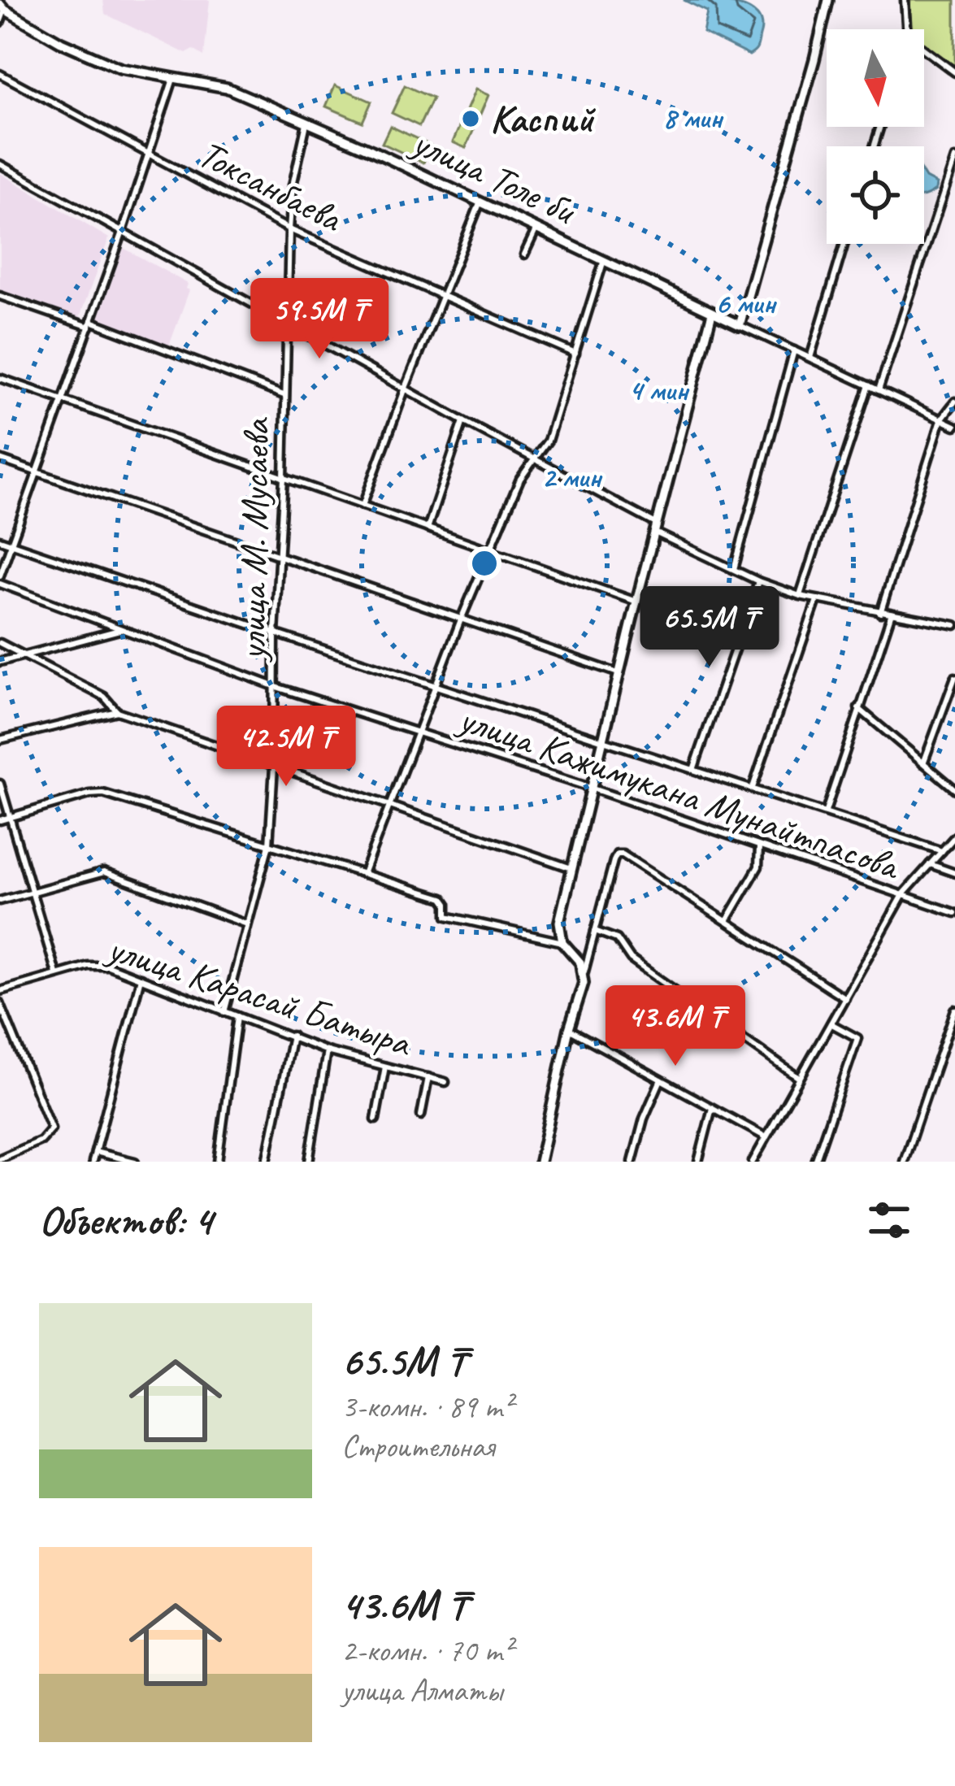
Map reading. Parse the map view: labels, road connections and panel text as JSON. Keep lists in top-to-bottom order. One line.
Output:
{"streets":{"street":["улица Толе би","Токсанбаева","улица М. Мусаева","улица Кажимукана Мунайтпасова","улица Карасай Батыра"]},"crossings":[["улица Толе би","улица М. Мусаева"],["Токсанбаева","улица М. Мусаева"],["улица М. Мусаева","улица Кажимукана Мунайтпасова"],["улица М. Мусаева","улица Карасай Батыра"]],"places":["Каспий"],"north":"bottom","page":{"price":["59.5M ₸","65.5M ₸","42.5M ₸","43.6M ₸"],"heading":"Объектов: 4","list":[{"name":"65.5M ₸","note":"3-комн. · 89 m² · Строительная"},{"name":"43.6M ₸","note":"2-комн. · 70 m² · улица Алматы"}]},"rings":["8 мин","6 мин","4 мин","2 мин"]}
